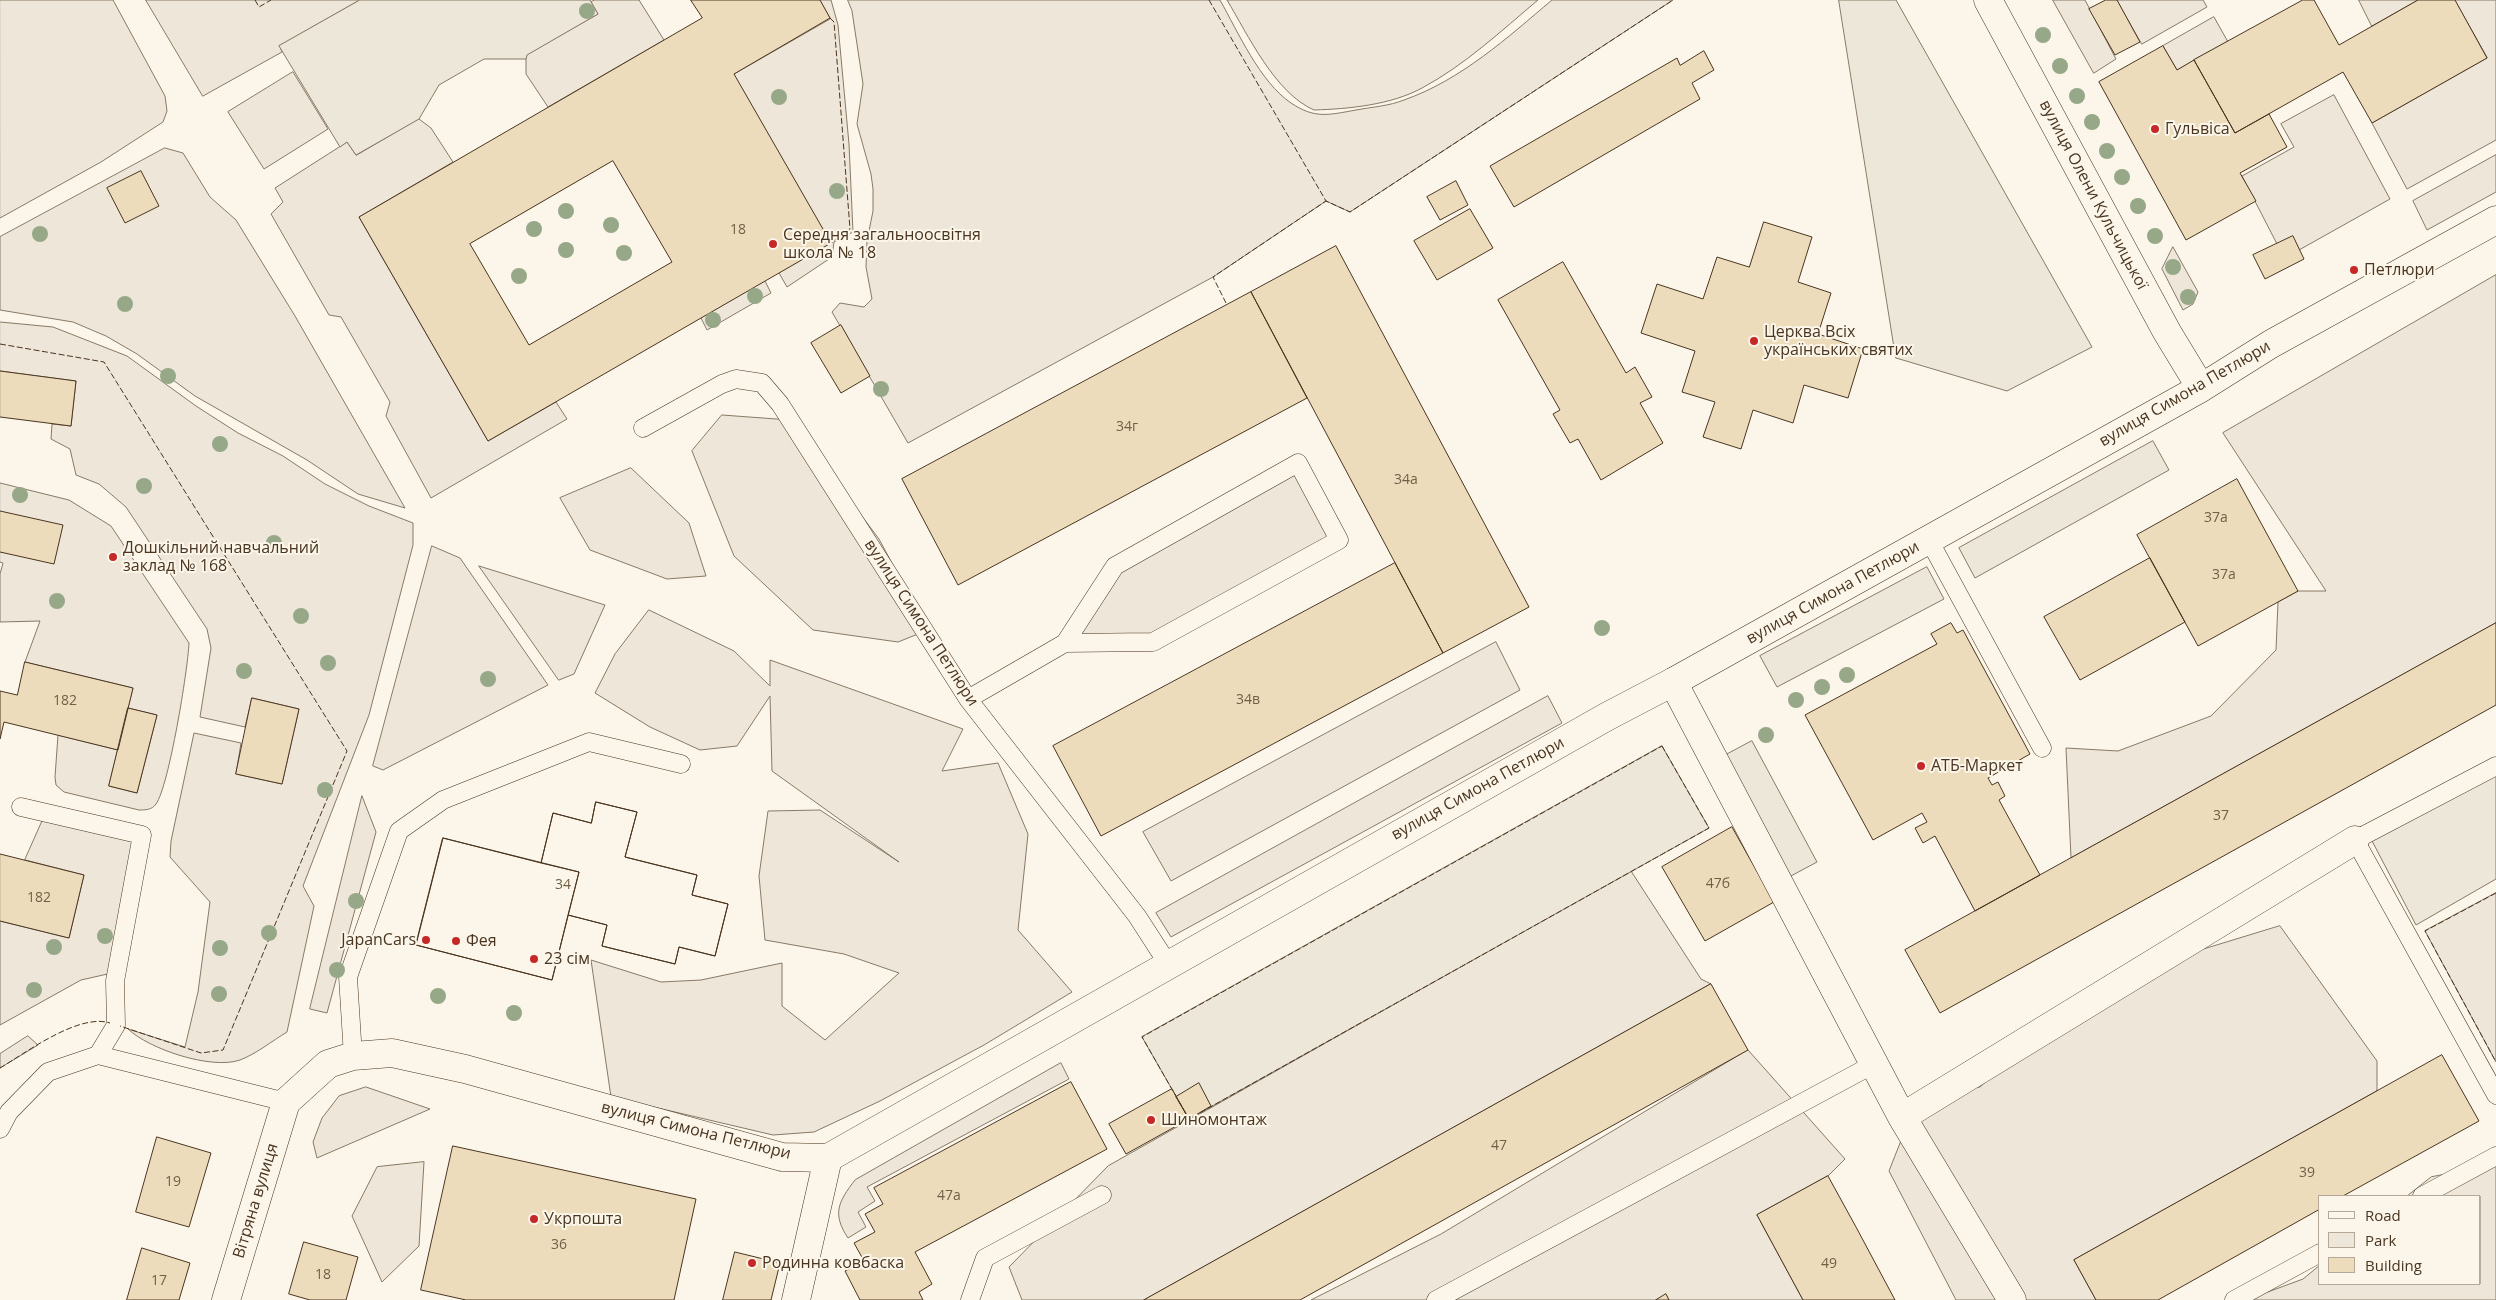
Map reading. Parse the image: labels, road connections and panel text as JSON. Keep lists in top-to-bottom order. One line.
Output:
{"streets":{"street":["вулиця Олени Кульчицької","вулиця Симона Петлюри","Вітряна вулиця"]},"crossings":[["вулиця Олени Кульчицької","вулиця Симона Петлюри"],["вулиця Симона Петлюри","Вітряна вулиця"]],"places":["Гульвіса","Середня загальноосвітня школа № 18","Петлюри","Церква Всіх українських святих","Дошкільний навчальний заклад № 168","АТБ-Маркет","JapanCars","Фея","23 сім","Шиномонтаж","Укрпошта","Родинна ковбаска"],"house_numbers":["18","34г","34а","37а","37а","34в","182","37","47б","34","182","47","39","19","47а","36","49","18","17"],"legend":["Road","Park","Building"]}
